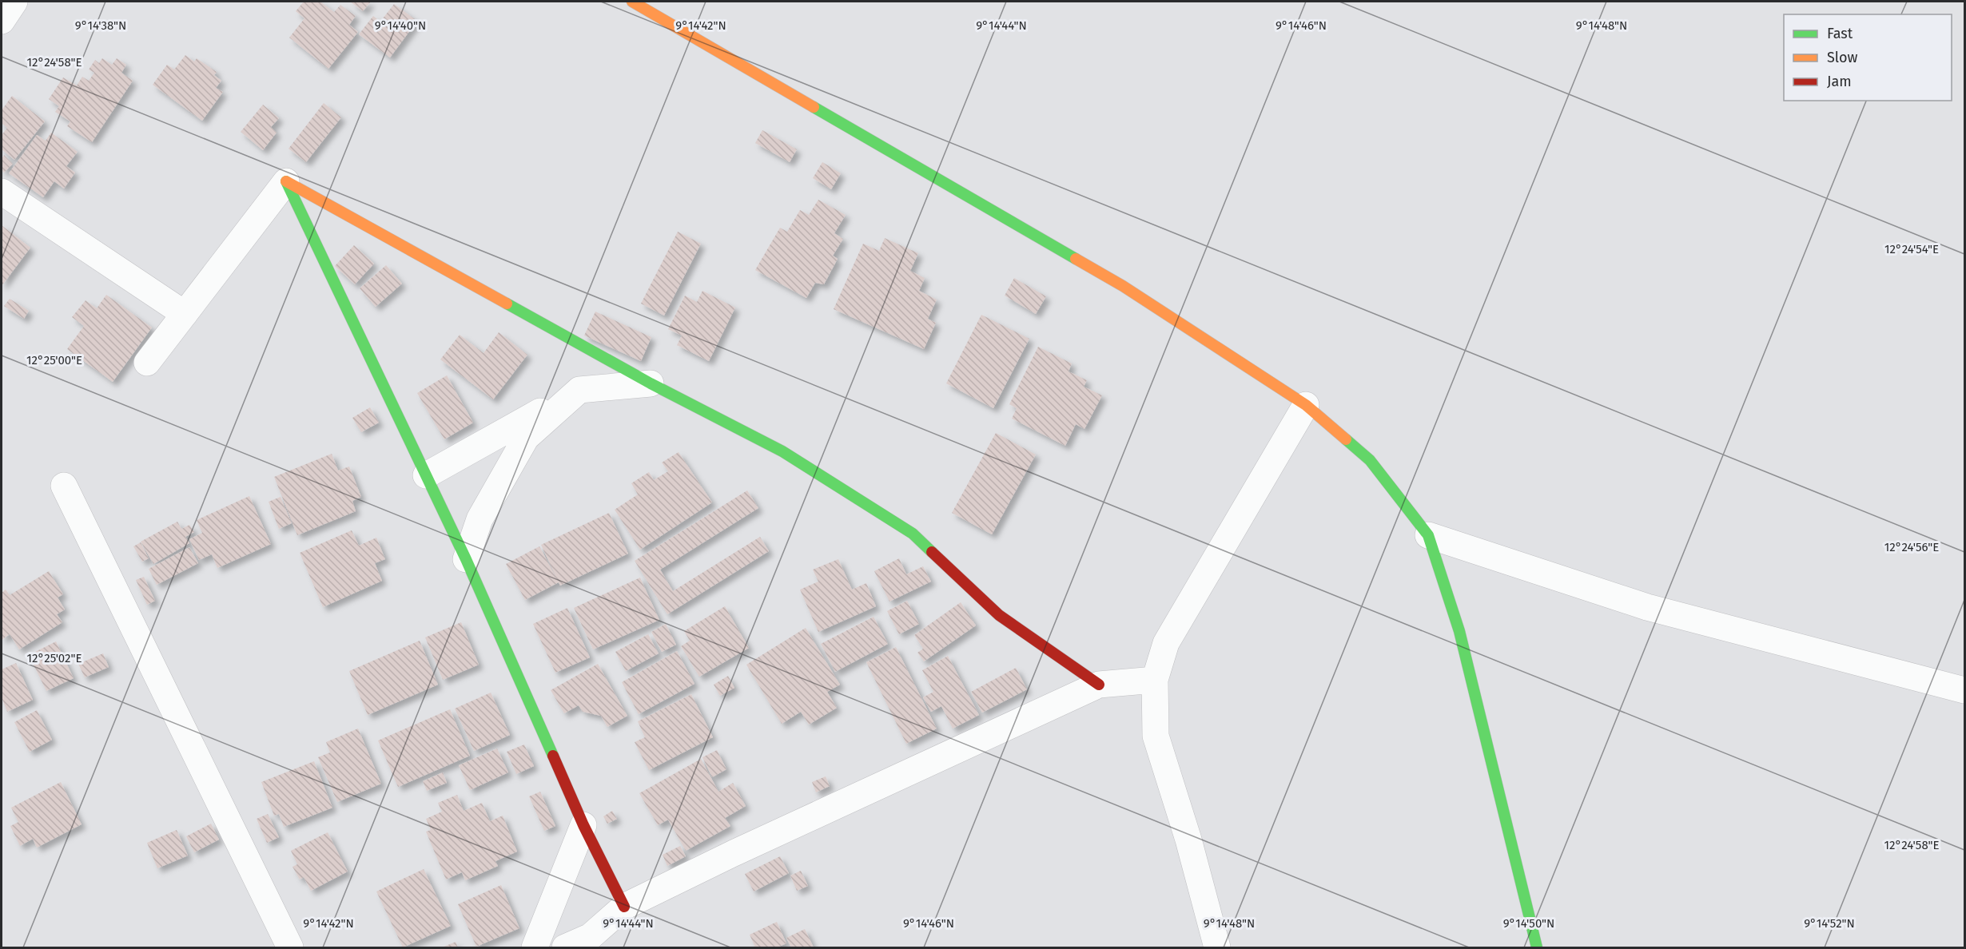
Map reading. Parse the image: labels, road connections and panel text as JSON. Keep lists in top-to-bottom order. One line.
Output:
{"legend":["Fast","Slow","Jam"],"coordinates":["9°14'40\"N","9°14'42\"N","9°14'44\"N","9°14'46\"N","9°14'48\"N","9°14'38\"N","12°24'58\"E","12°24'54\"E","12°25'00\"E","12°24'56\"E","12°25'02\"E","9°14'50\"N","9°14'52\"N"]}
